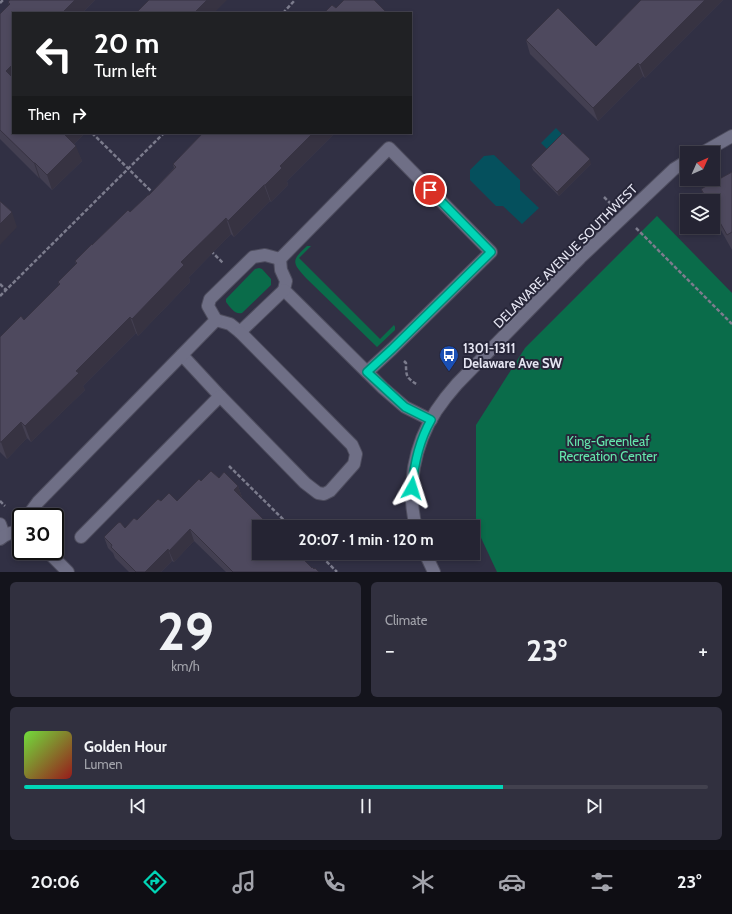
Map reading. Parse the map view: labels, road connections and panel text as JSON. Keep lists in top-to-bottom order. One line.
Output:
{"streets":{"street":["DELAWARE AVENUE SOUTHWEST"]},"parks":["King-Greenleaf Recreation Center"],"places":{"bus stop":["1301-1311 Delaware Ave SW"]},"north":"top right","page":{"turn":["20 m","Turn left"],"then":"Then","limit":"30","trip":"20:07 · 1 min · 120 m","tile":[["29","km/h"],"Climate"],"heat":["−","23°","+"],"song":["Golden Hour","Lumen"],"tabs":["20:06","23°"]}}
